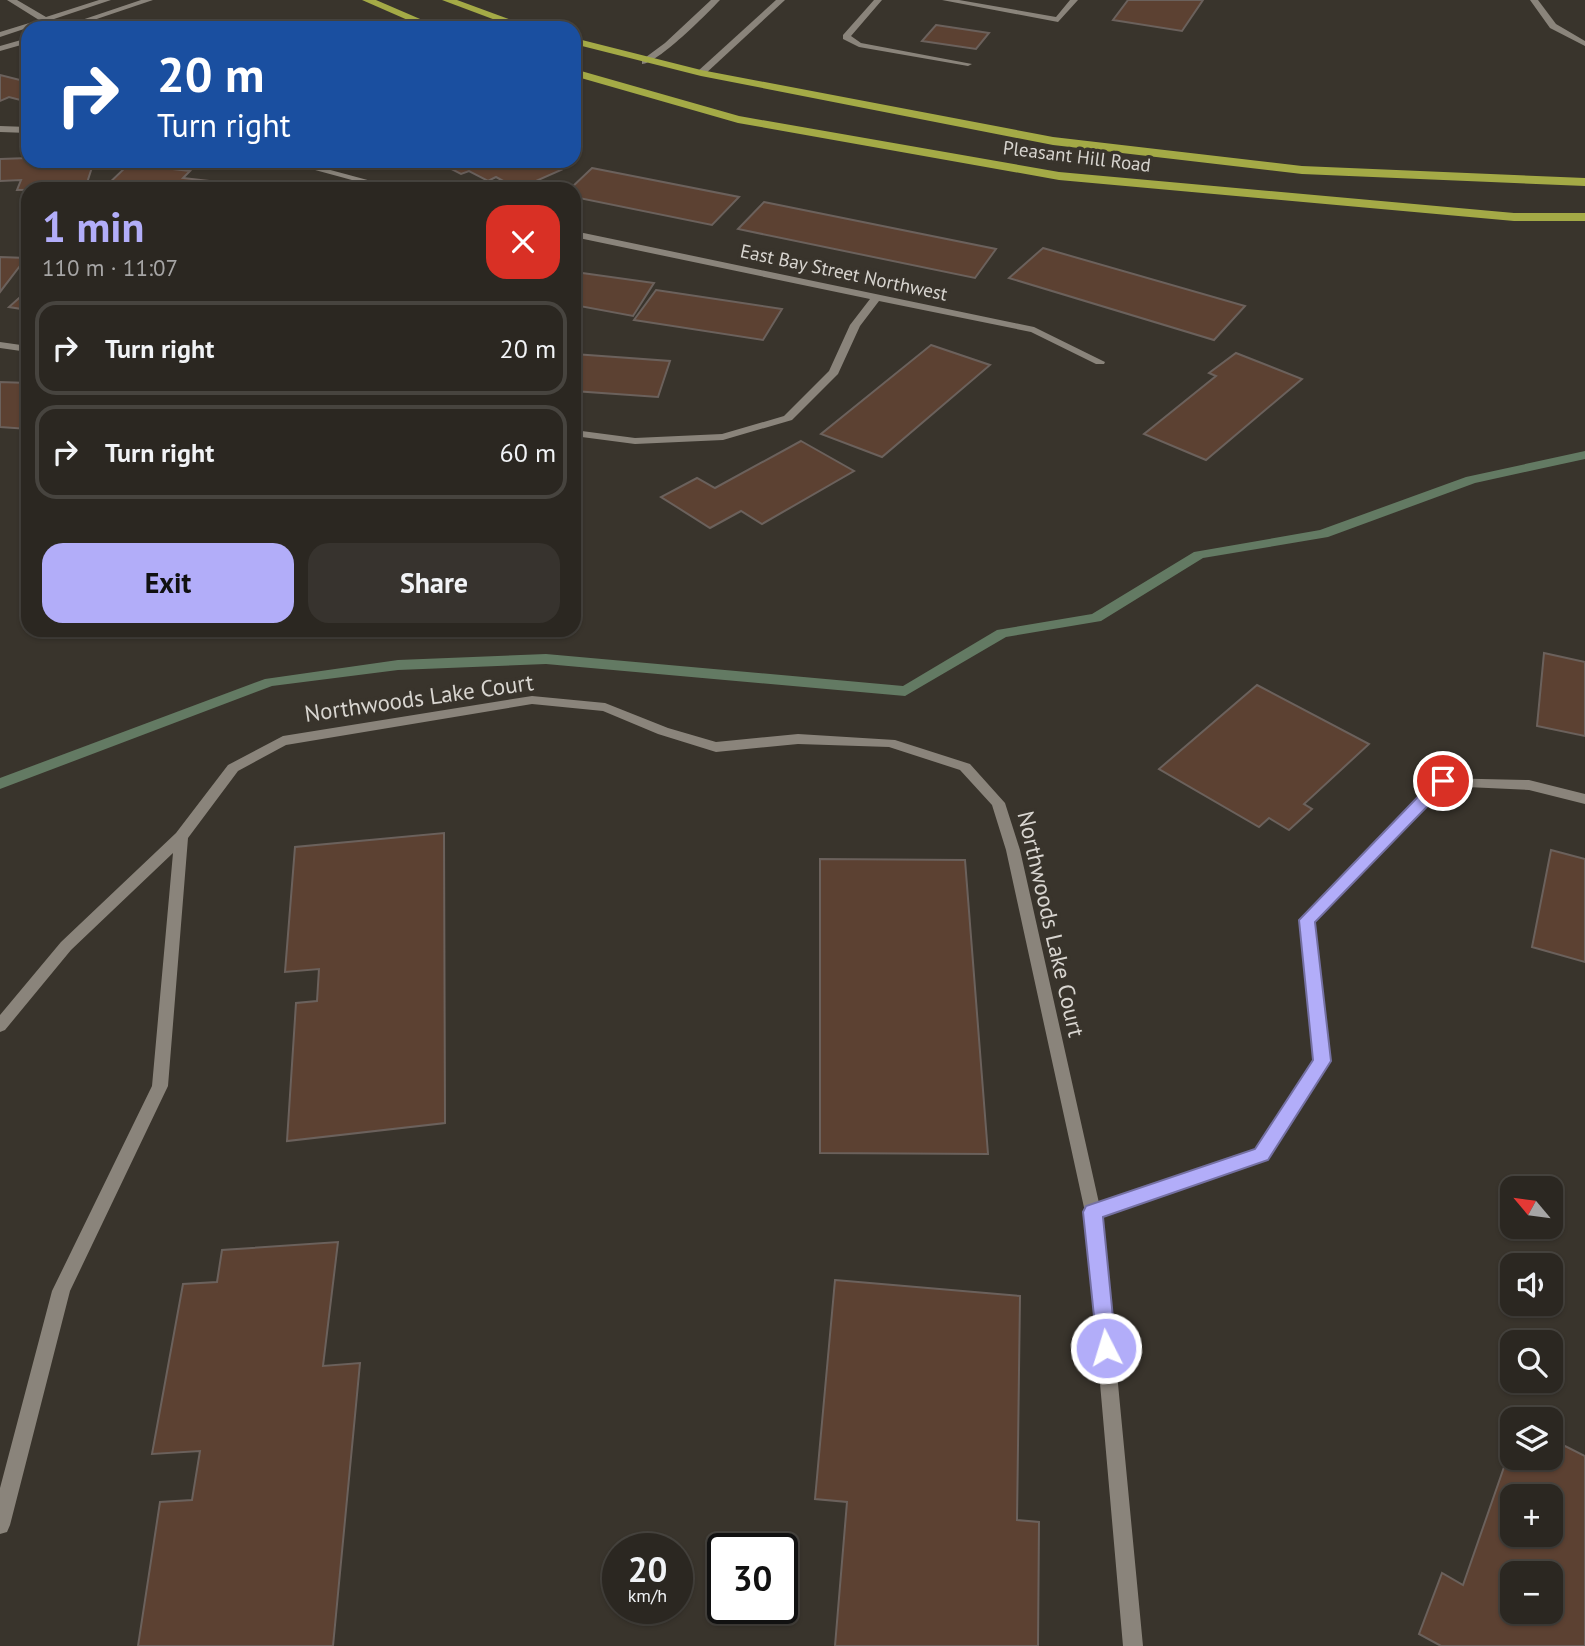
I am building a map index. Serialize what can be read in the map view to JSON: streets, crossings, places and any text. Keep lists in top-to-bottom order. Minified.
{"streets":{"highway":["Pleasant Hill Road"],"street":["East Bay Street Northwest","Northwoods Lake Court"]},"north":"top left","page":{"turn":["20 m","Turn right"],"heading":["1 min","110 m · 11:07"],"list":[{"name":"Turn right","value":"20 m"},{"name":"Turn right","value":"60 m"}],"buttons":["Exit","Share"],"map_buttons":["+","−"],"speed":"20 km/h","limit":"30"}}
